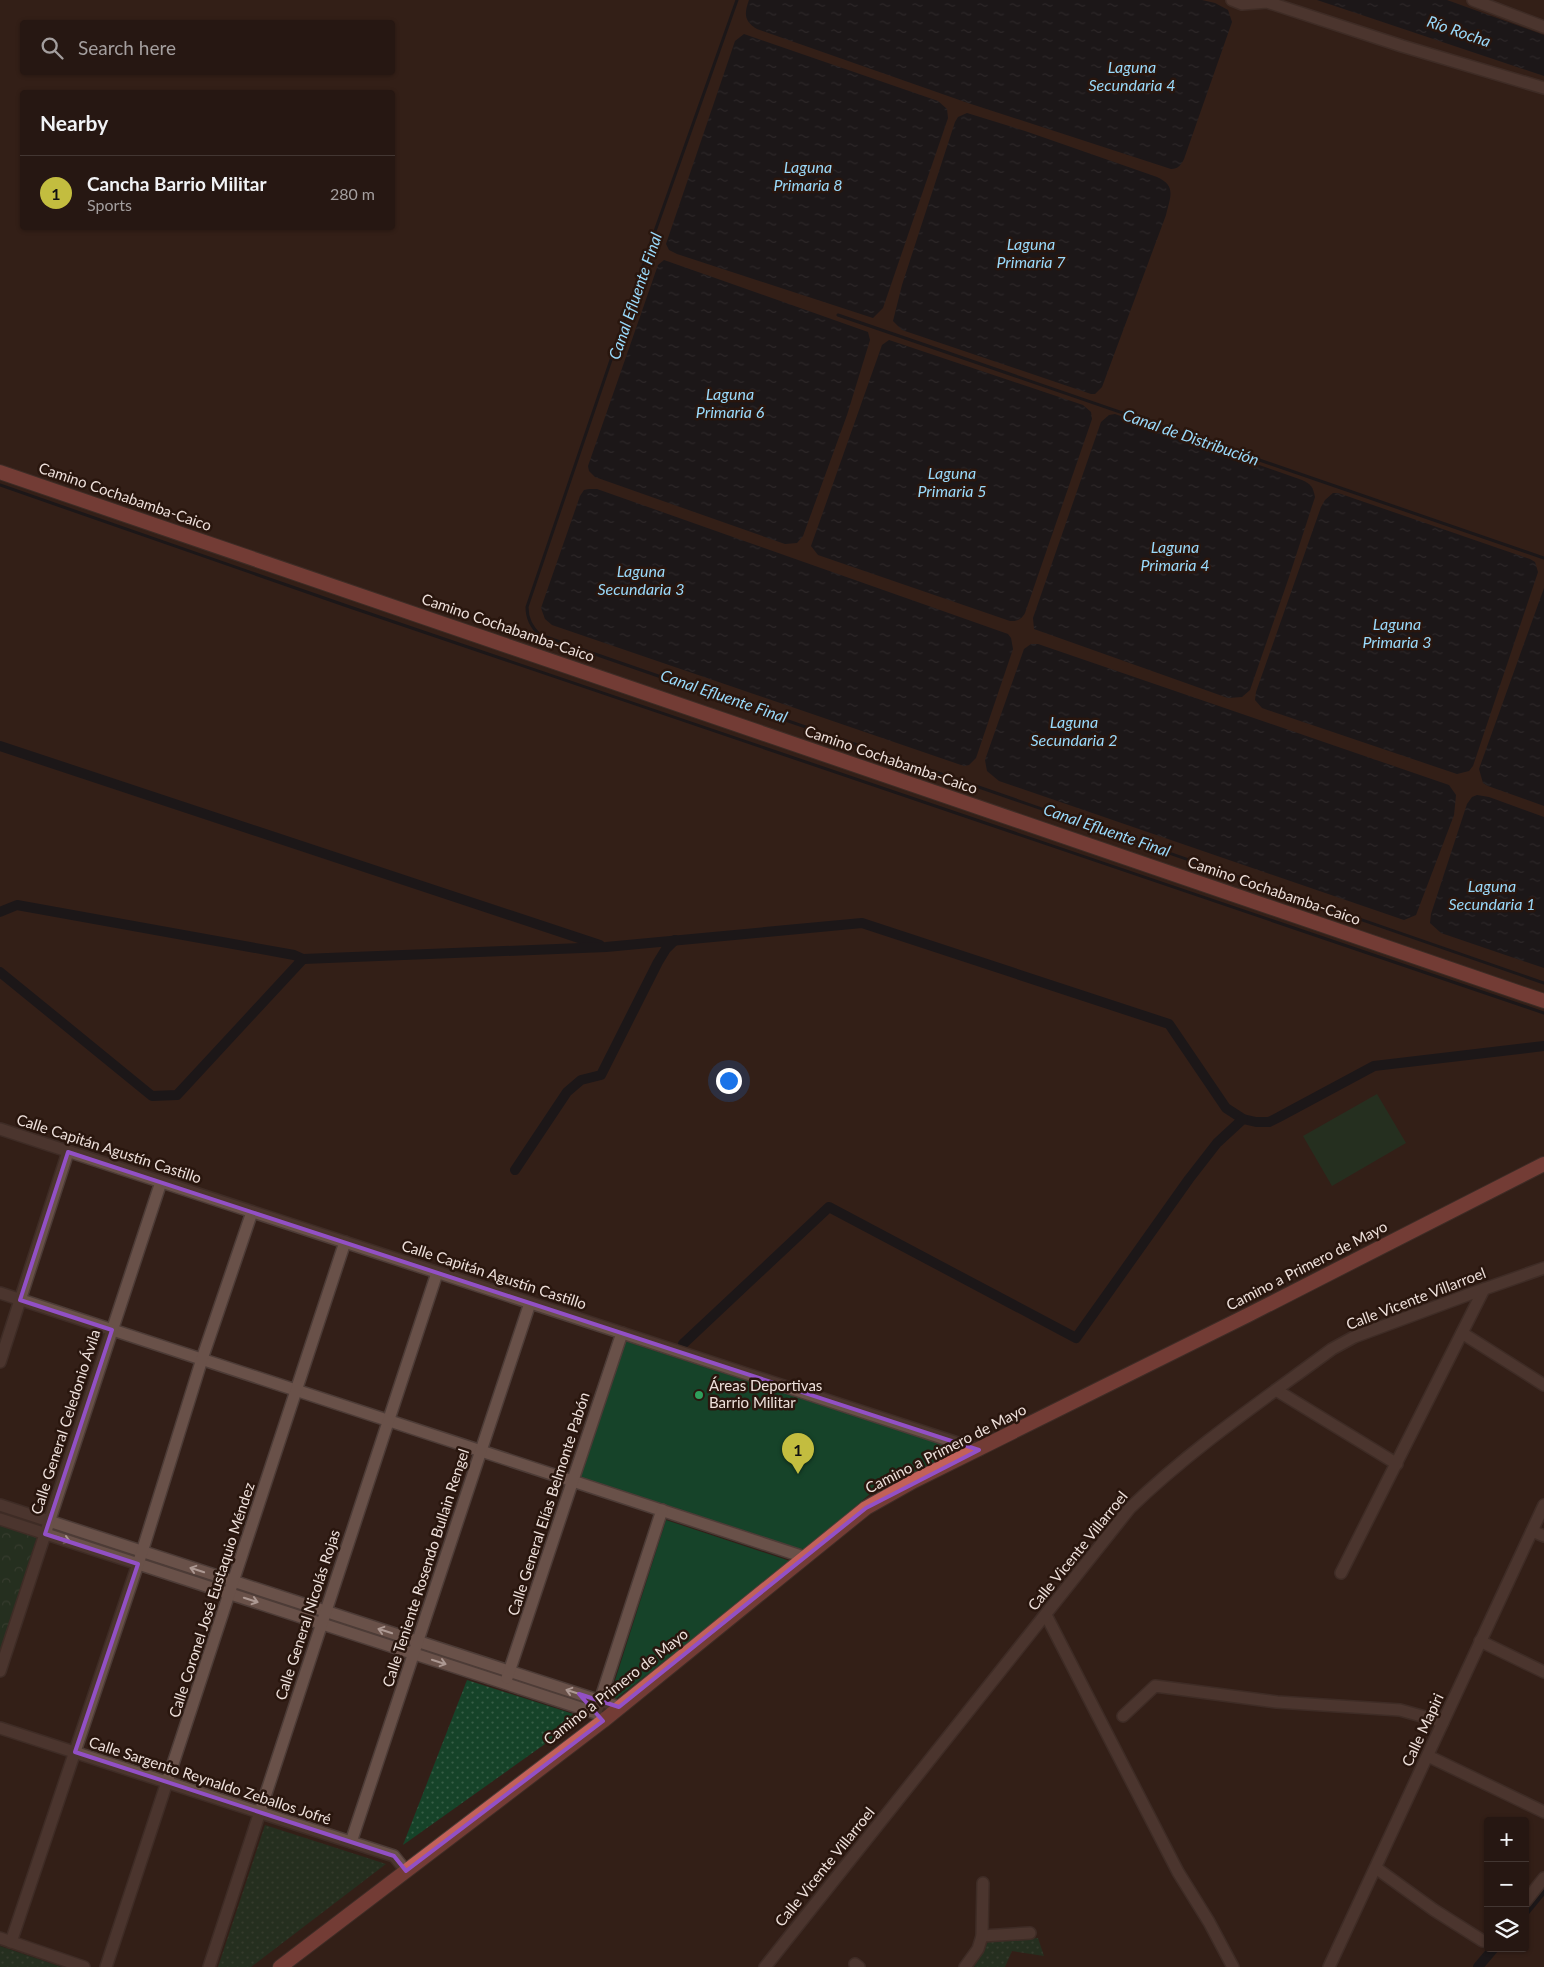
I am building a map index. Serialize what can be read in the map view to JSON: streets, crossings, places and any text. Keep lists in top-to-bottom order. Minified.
{"streets":{"main road":["Camino Cochabamba-Caico","Camino a Primero de Mayo"],"street":["Calle Capitán Agustín Castillo","Calle Vicente Villarroel","Calle General Celedonio Ávila","Calle General Elías Belmonte Pabón","Calle Teniente Rosendo Bullain Rengel","Calle Coronel José Eustaquio Méndez","Calle General Nicolás Rojas","Calle Mapiri","Calle Sargento Reynaldo Zeballos Jofré"]},"crossings":[["Calle Capitán Agustín Castillo","Camino a Primero de Mayo"],["Calle Capitán Agustín Castillo","Calle General Celedonio Ávila"],["Calle Capitán Agustín Castillo","Calle General Elías Belmonte Pabón"],["Calle Capitán Agustín Castillo","Calle Teniente Rosendo Bullain Rengel"],["Calle Capitán Agustín Castillo","Calle Coronel José Eustaquio Méndez"],["Calle Capitán Agustín Castillo","Calle General Nicolás Rojas"],["Camino a Primero de Mayo","Calle Sargento Reynaldo Zeballos Jofré"],["Calle Teniente Rosendo Bullain Rengel","Calle Sargento Reynaldo Zeballos Jofré"],["Calle Coronel José Eustaquio Méndez","Calle Sargento Reynaldo Zeballos Jofré"],["Calle General Nicolás Rojas","Calle Sargento Reynaldo Zeballos Jofré"]],"water":["Río Rocha","Laguna Secundaria 4","Laguna Primaria 8","Laguna Primaria 7","Canal Efluente Final","Laguna Primaria 6","Canal de Distribución","Laguna Primaria 5","Laguna Primaria 4","Laguna Secundaria 3","Laguna Primaria 3","Laguna Secundaria 2","Laguna Secundaria 1"],"places":["Áreas Deportivas Barrio Militar"],"page":{"search":"Search here","heading":"Nearby","list":[{"mark":"1","name":"Cancha Barrio Militar","note":"Sports","value":"280 m"}],"pins":"1","map_buttons":["+","−"]}}
